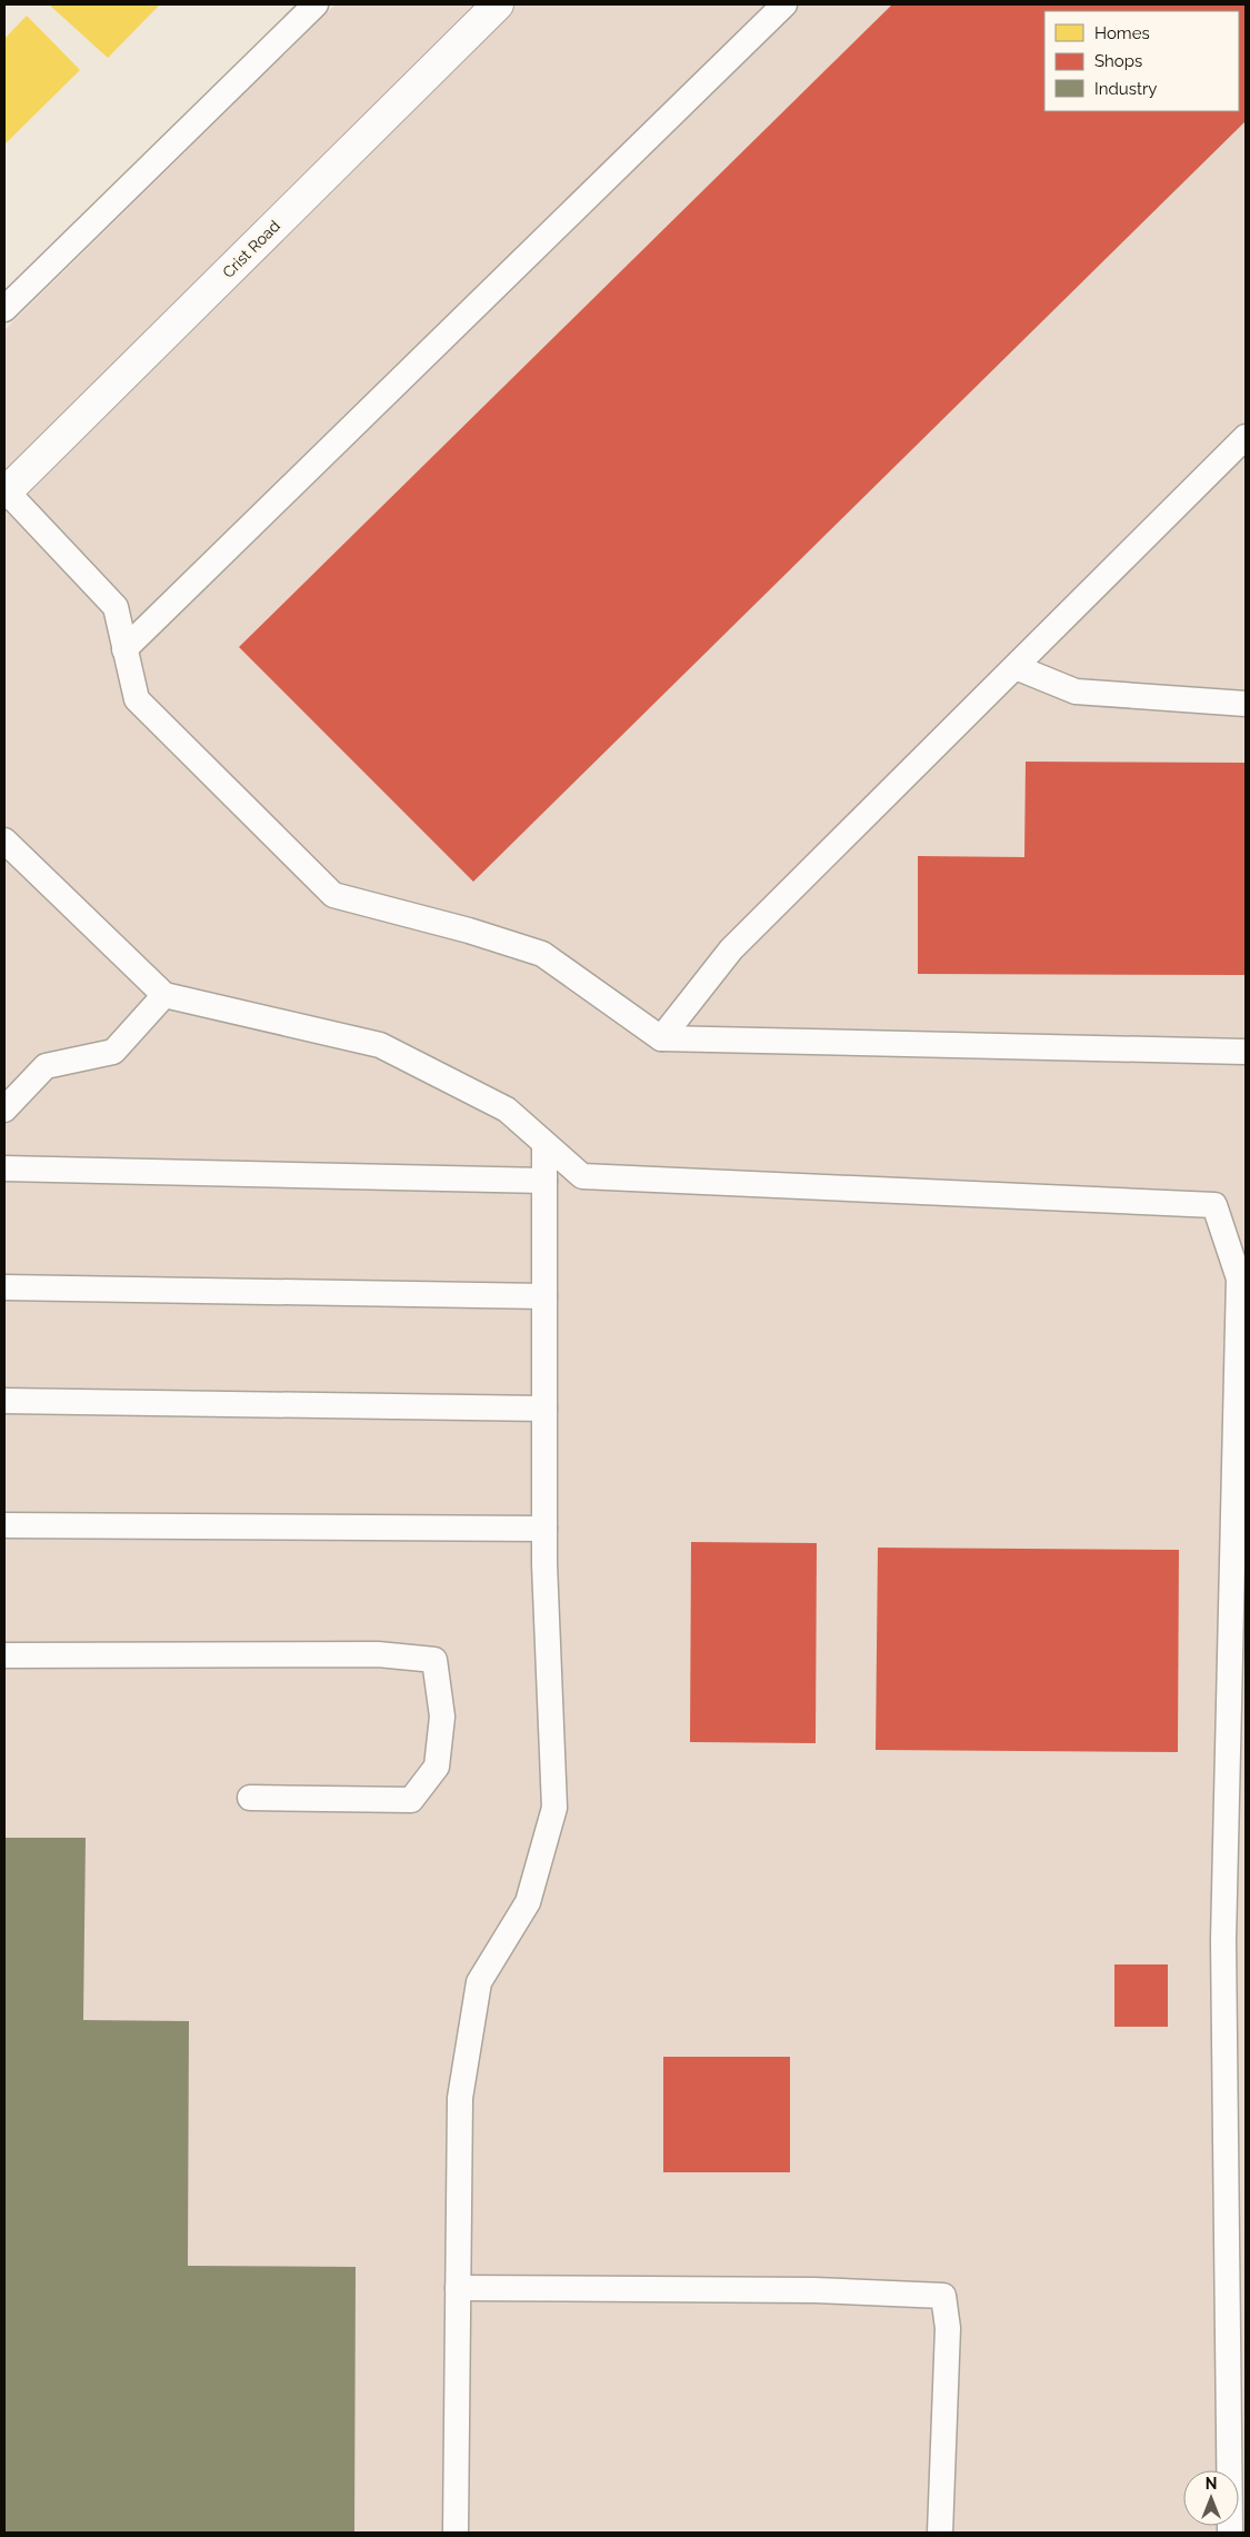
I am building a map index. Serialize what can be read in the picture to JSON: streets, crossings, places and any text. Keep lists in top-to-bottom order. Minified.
{"streets":{"street":["Crist Road"]},"legend":["Homes","Shops","Industry"],"north":"top"}
